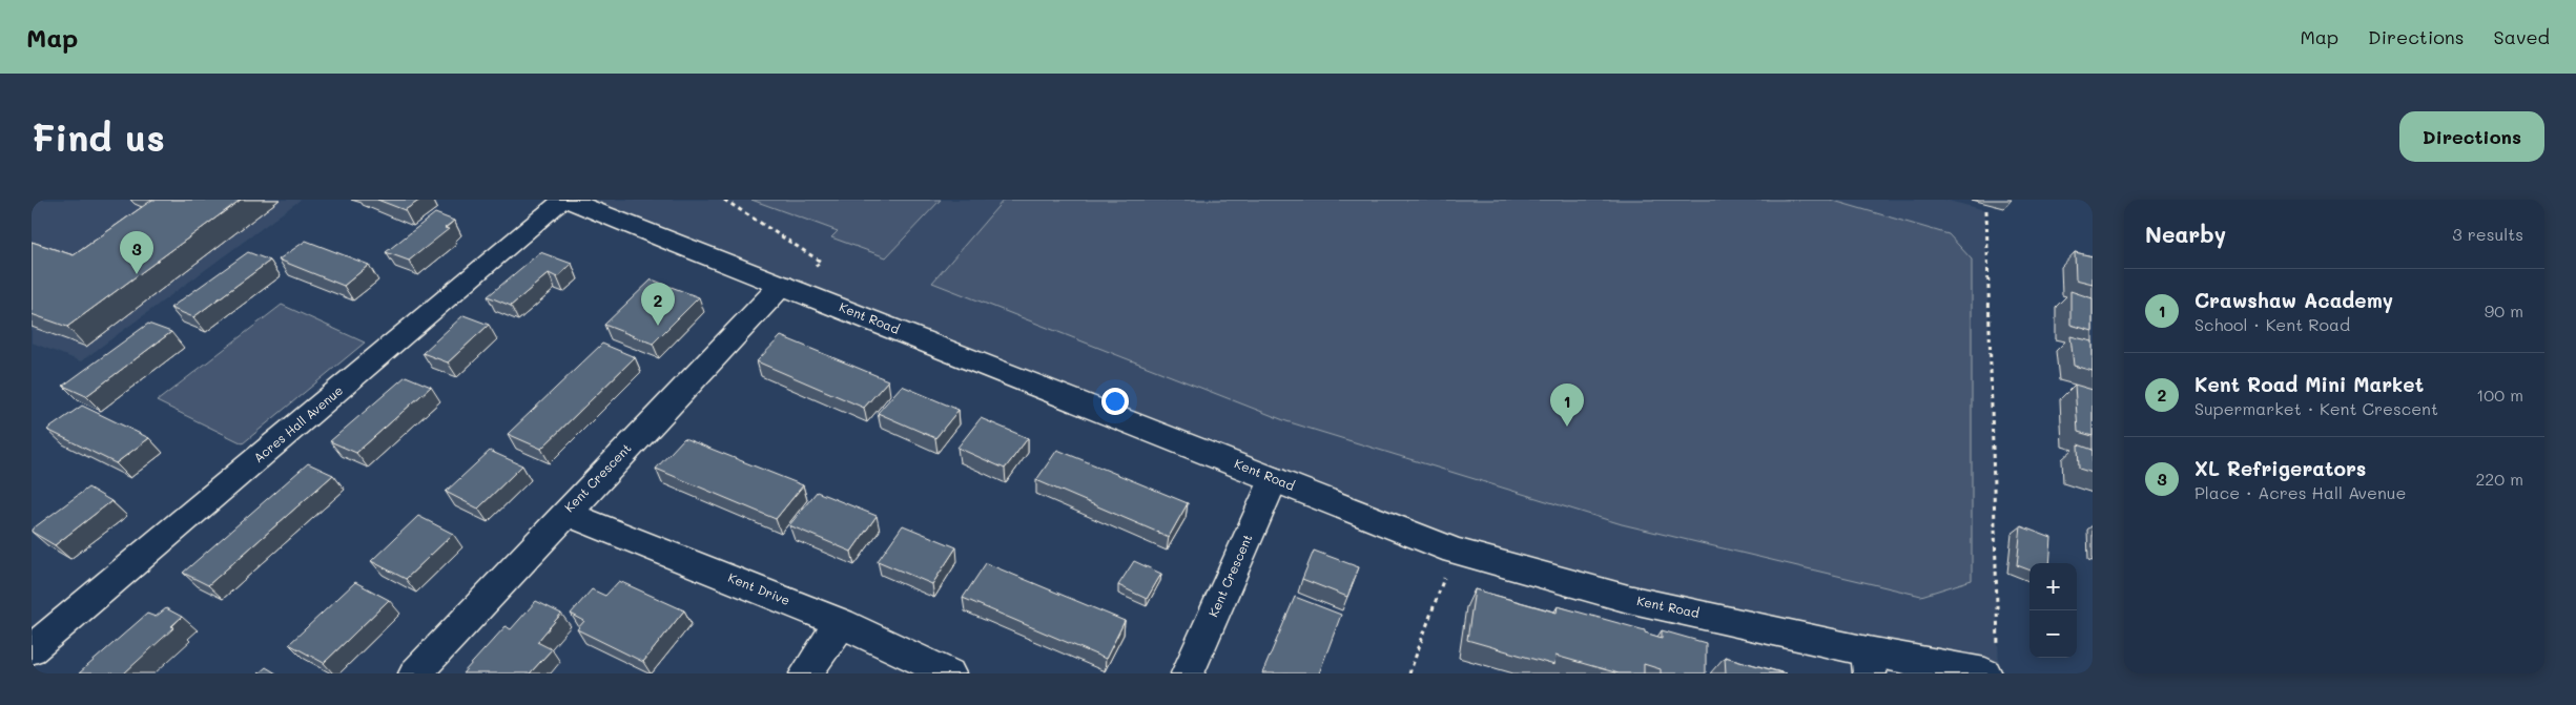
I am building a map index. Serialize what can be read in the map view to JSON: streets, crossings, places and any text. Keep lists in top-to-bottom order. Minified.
{"streets":{"street":["Kent Road","Acres Hall Avenue","Kent Crescent","Kent Drive"]},"crossings":[["Kent Road","Acres Hall Avenue"],["Kent Road","Kent Crescent"],["Kent Crescent","Kent Drive"]],"page":{"header":"Map","nav":["Map","Directions","Saved"],"buttons":"Directions","title":"Find us","heading":["Nearby","3 results"],"pins":["3","2","1"],"list":[{"mark":"1","name":"Crawshaw Academy","note":"School · Kent Road","value":"90 m"},{"mark":"2","name":"Kent Road Mini Market","note":"Supermarket · Kent Crescent","value":"100 m"},{"mark":"3","name":"XL Refrigerators","note":"Place · Acres Hall Avenue","value":"220 m"}],"map_buttons":["+","−"]}}
